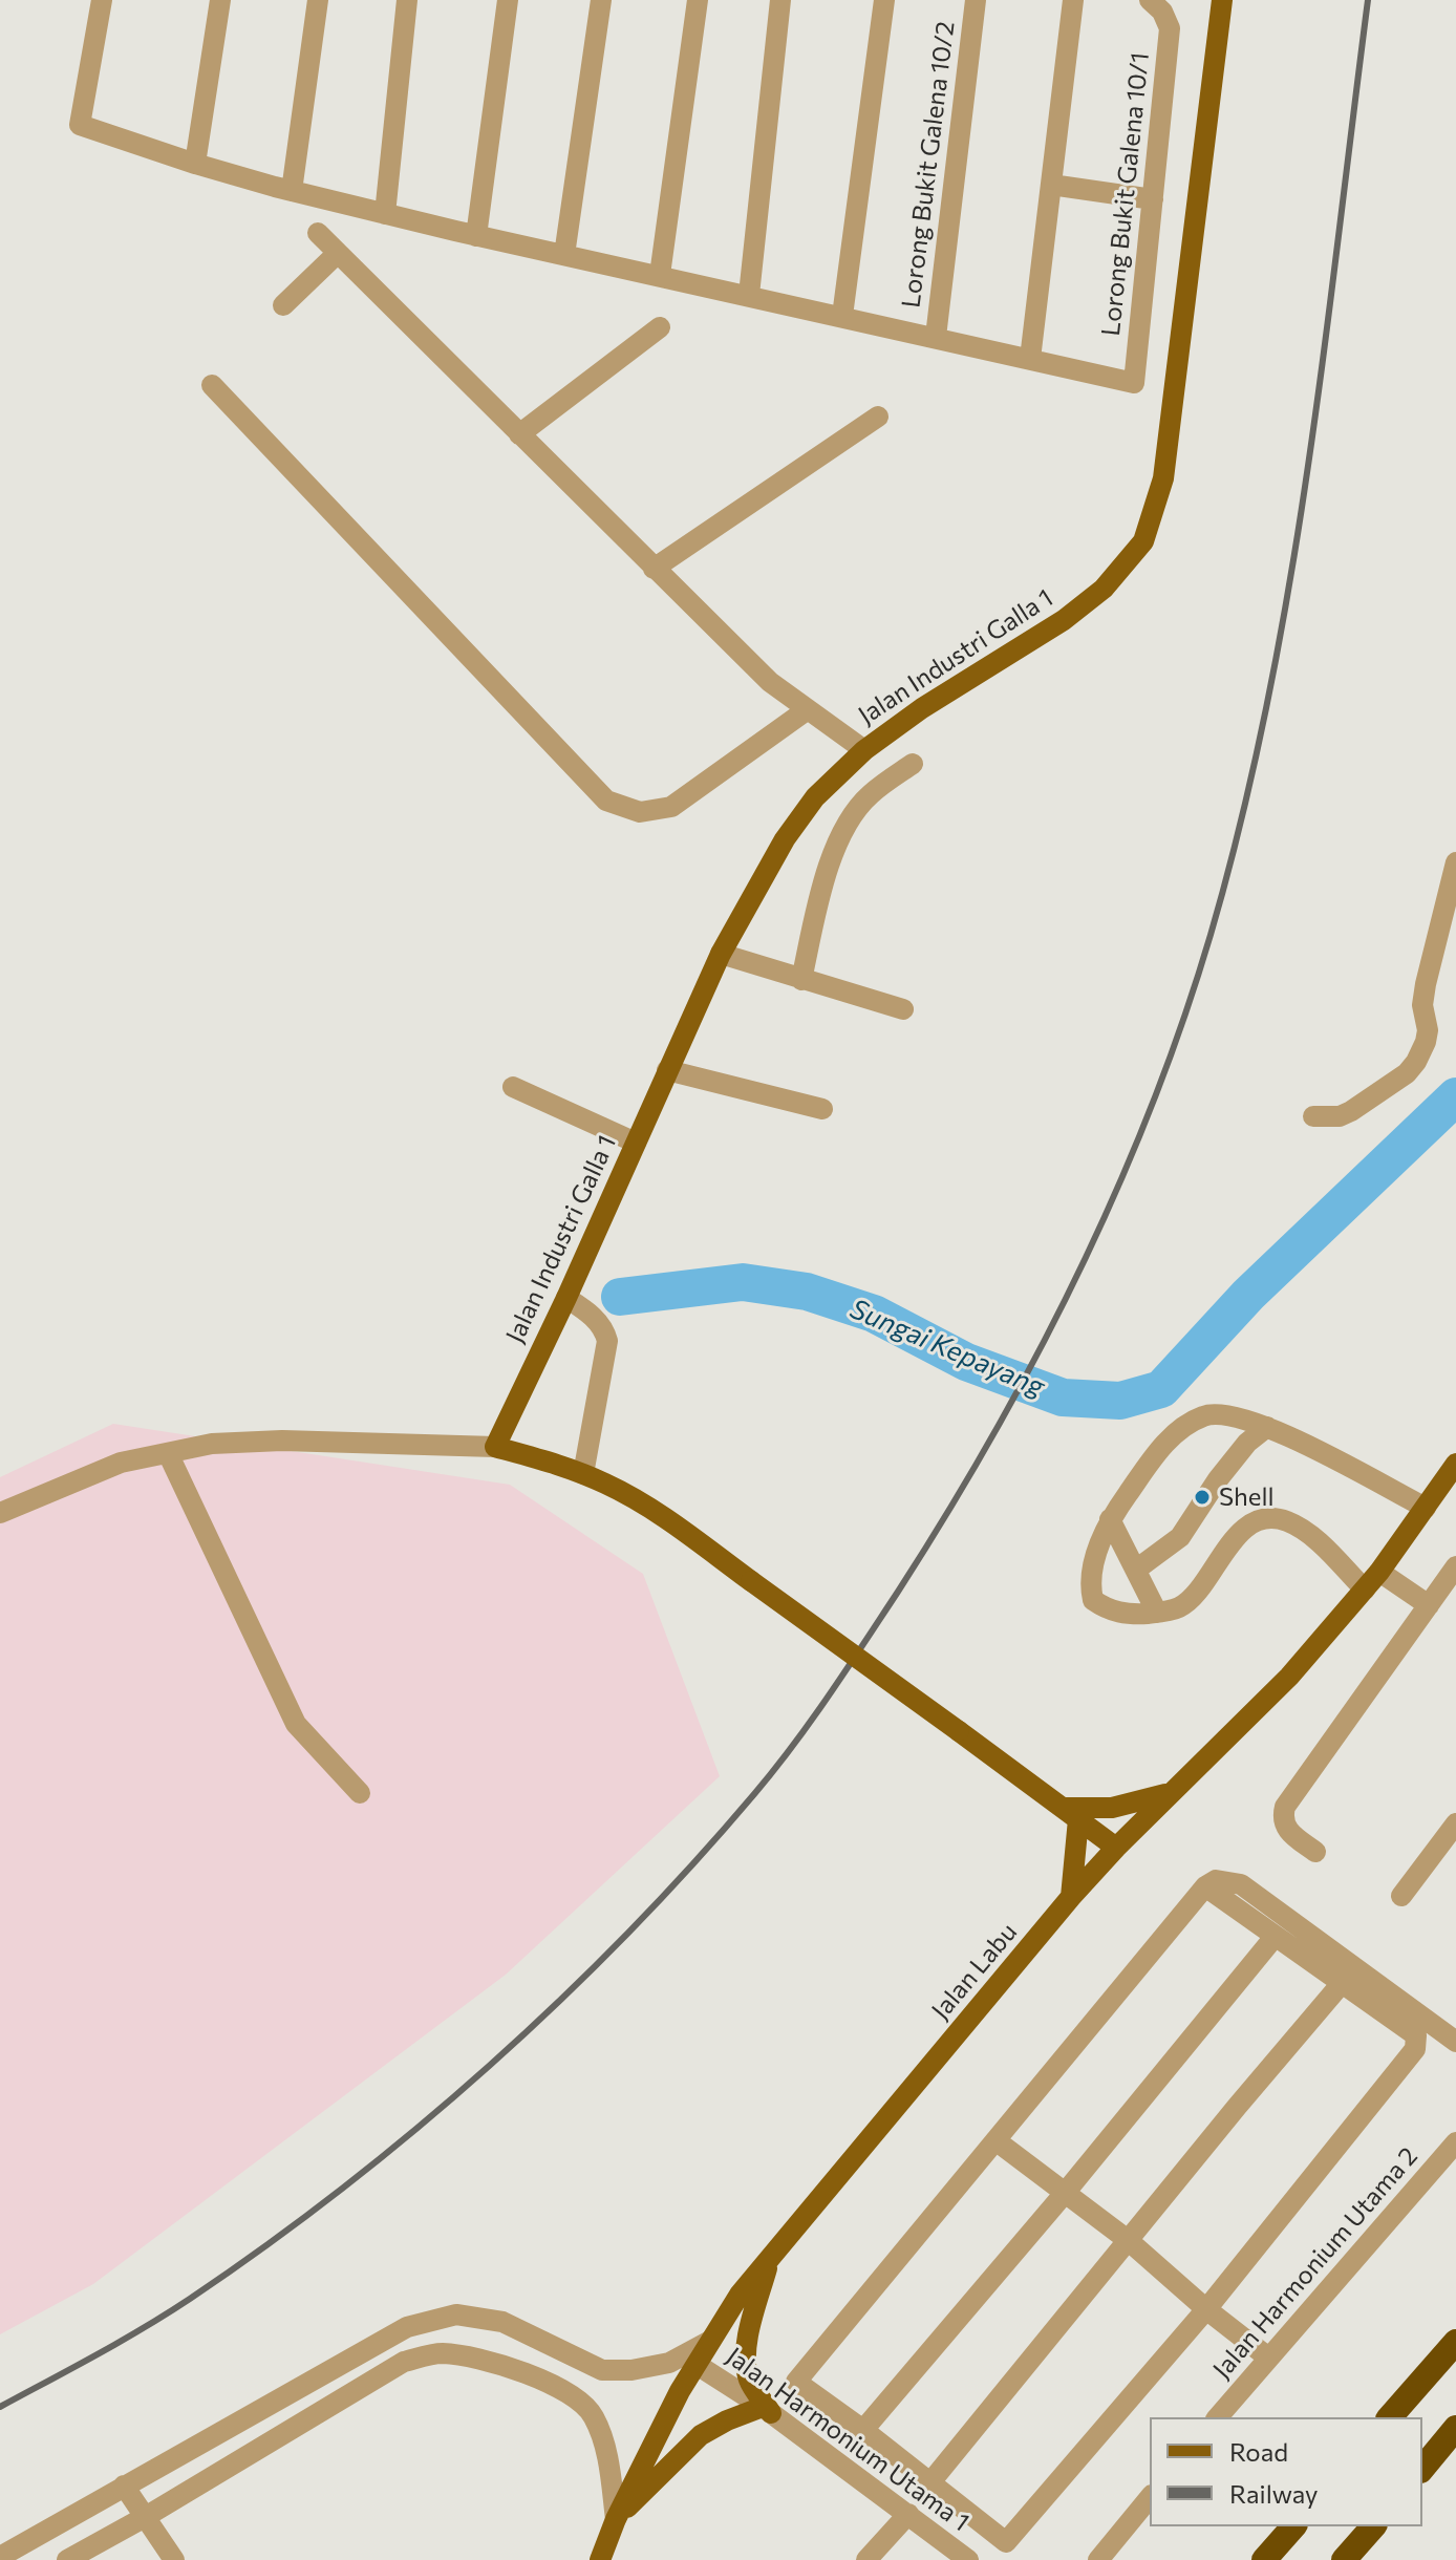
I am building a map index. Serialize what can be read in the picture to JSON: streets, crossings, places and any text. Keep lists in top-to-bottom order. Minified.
{"streets":{"main road":["Jalan Industri Galla 1","Jalan Labu"],"street":["Lorong Bukit Galena 10/2","Lorong Bukit Galena 10/1","Jalan Harmonium Utama 2","Jalan Harmonium Utama 1"]},"crossings":[["Jalan Labu","Jalan Harmonium Utama 1"]],"water":["Sungai Kepayang"],"places":["Shell"],"legend":["Road","Railway"]}
